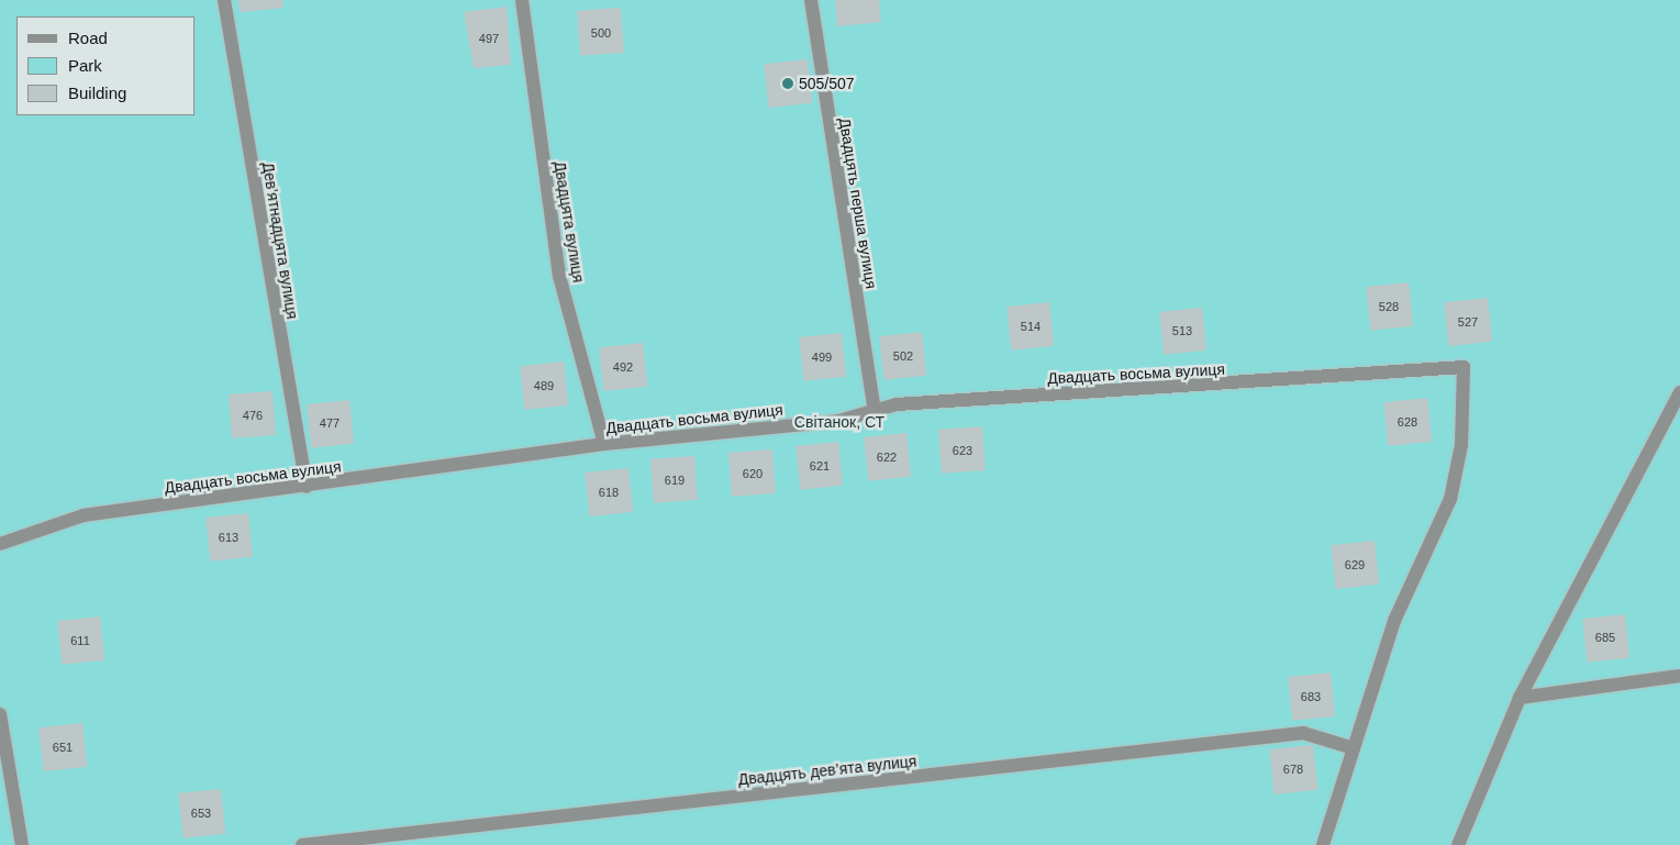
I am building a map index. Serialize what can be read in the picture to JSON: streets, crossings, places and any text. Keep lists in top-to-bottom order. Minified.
{"streets":{"street":["Двадцять перша вулиця","Двадцята вулиця","Дев’ятнадцята вулиця","Двадцать восьма вулиця","Двадцять дев’ята вулиця"]},"crossings":[["Двадцять перша вулиця","Двадцать восьма вулиця"],["Двадцята вулиця","Двадцать восьма вулиця"],["Дев’ятнадцята вулиця","Двадцать восьма вулиця"],["Двадцать восьма вулиця","Двадцять дев’ята вулиця"]],"parks":["Світанок, СТ"],"places":["505/507"],"house_numbers":["500","497","528","527","514","513","502","499","492","489","476","628","477","623","622","621","620","619","618","613","629","685","611","683","651","678","653"],"legend":["Road","Park","Building"]}
